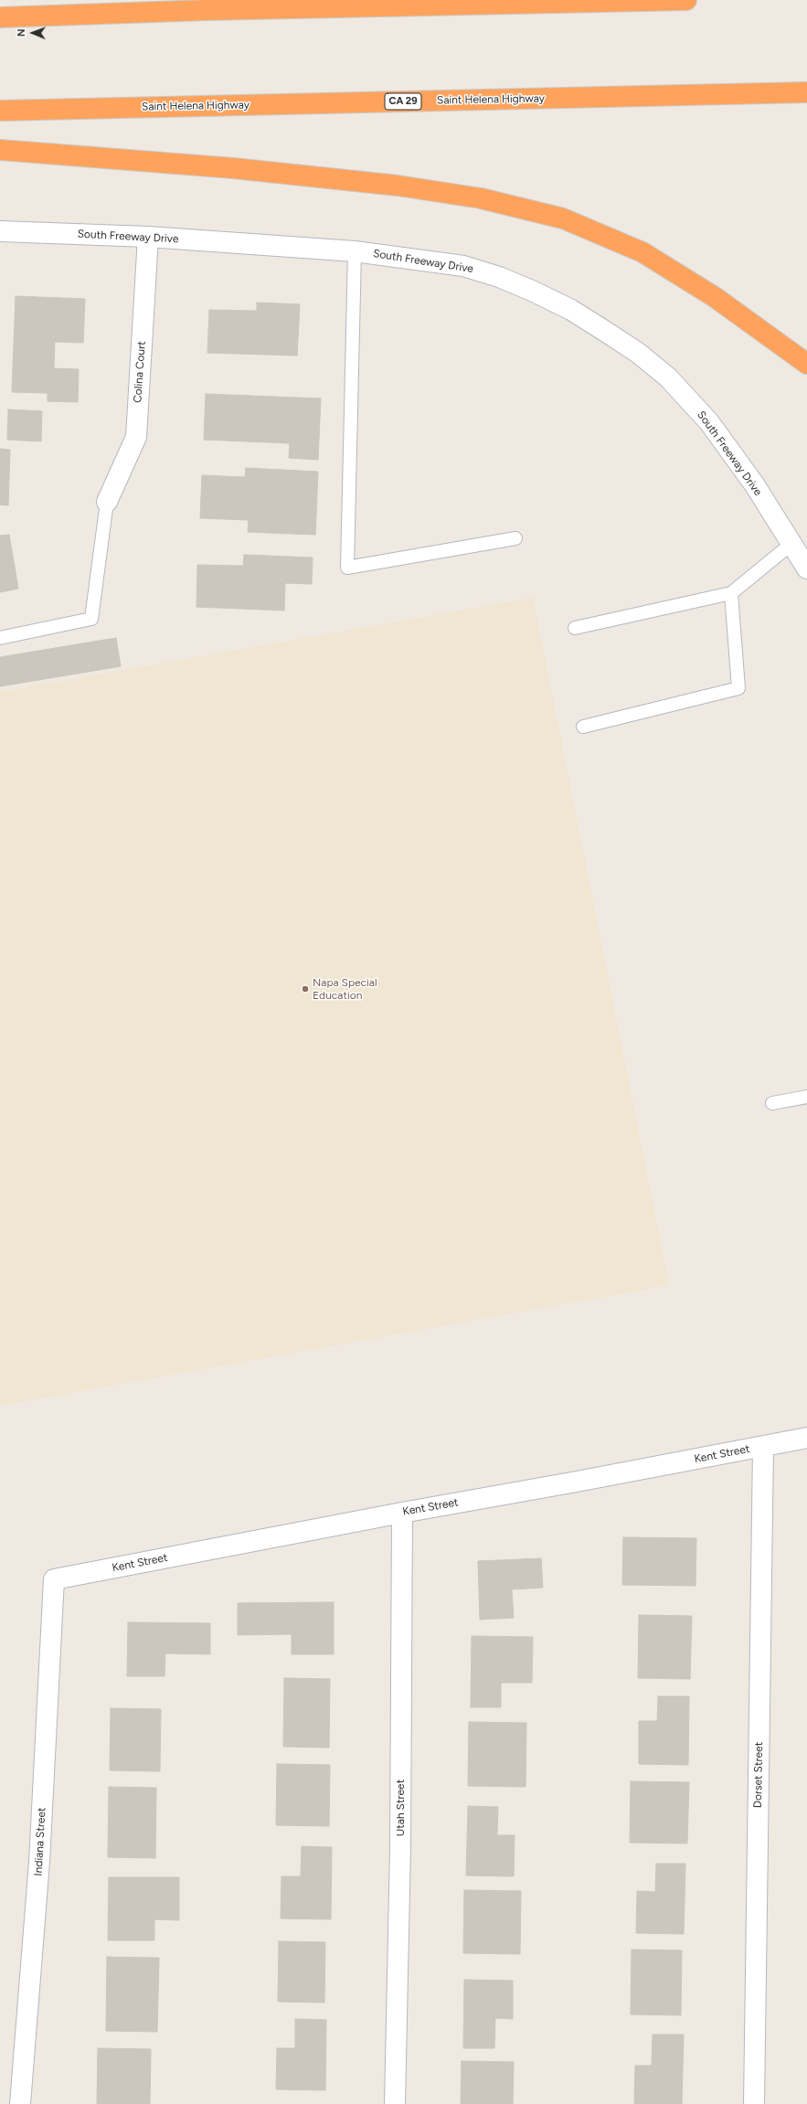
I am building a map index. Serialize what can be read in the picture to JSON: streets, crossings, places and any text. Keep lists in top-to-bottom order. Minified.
{"streets":{"highway":["Saint Helena Highway","CA 29"],"street":["South Freeway Drive","Colina Court","Kent Street","Dorset Street","Utah Street","Indiana Street"]},"crossings":[["South Freeway Drive","Colina Court"],["Kent Street","Dorset Street"],["Kent Street","Utah Street"],["Kent Street","Indiana Street"]],"places":["Napa Special Education"],"north":"left"}
